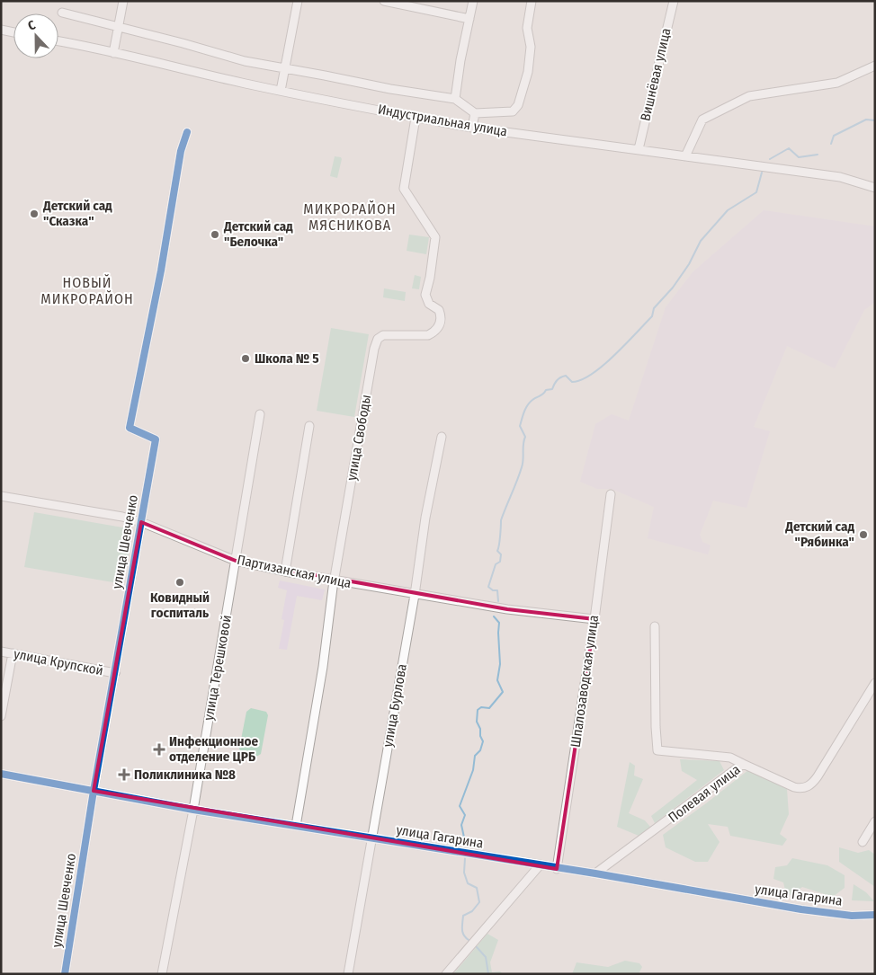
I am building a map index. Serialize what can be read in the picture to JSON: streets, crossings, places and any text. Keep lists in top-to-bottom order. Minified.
{"streets":{"street":["Вишнёвая улица","Индустриальная улица","улица Свободы","улица Шевченко","Партизанская улица","улица Крупской","улица Терешковой","Шпалозаводская улица","улица Бурлова","Полевая улица","улица Гагарина"]},"crossings":[["Вишнёвая улица","Индустриальная улица"],["Индустриальная улица","улица Свободы"],["улица Свободы","Партизанская улица"],["улица Свободы","улица Гагарина"],["улица Шевченко","Партизанская улица"],["улица Шевченко","улица Крупской"],["улица Шевченко","улица Гагарина"],["Партизанская улица","улица Терешковой"],["Партизанская улица","Шпалозаводская улица"],["Партизанская улица","улица Бурлова"],["улица Терешковой","улица Гагарина"],["Шпалозаводская улица","улица Гагарина"],["улица Бурлова","улица Гагарина"],["Полевая улица","улица Гагарина"]],"districts":["МИКРОРАЙОН МЯСНИКОВА","НОВЫЙ МИКРОРАЙОН"],"places":{"other":["Детский сад \"Сказка\"","Детский сад \"Белочка\"","Школа № 5","Детский сад \"Рябинка\"","Ковидный госпиталь"],"health":["Инфекционное отделение ЦРБ","Поликлиника №8"]},"north":"top"}
